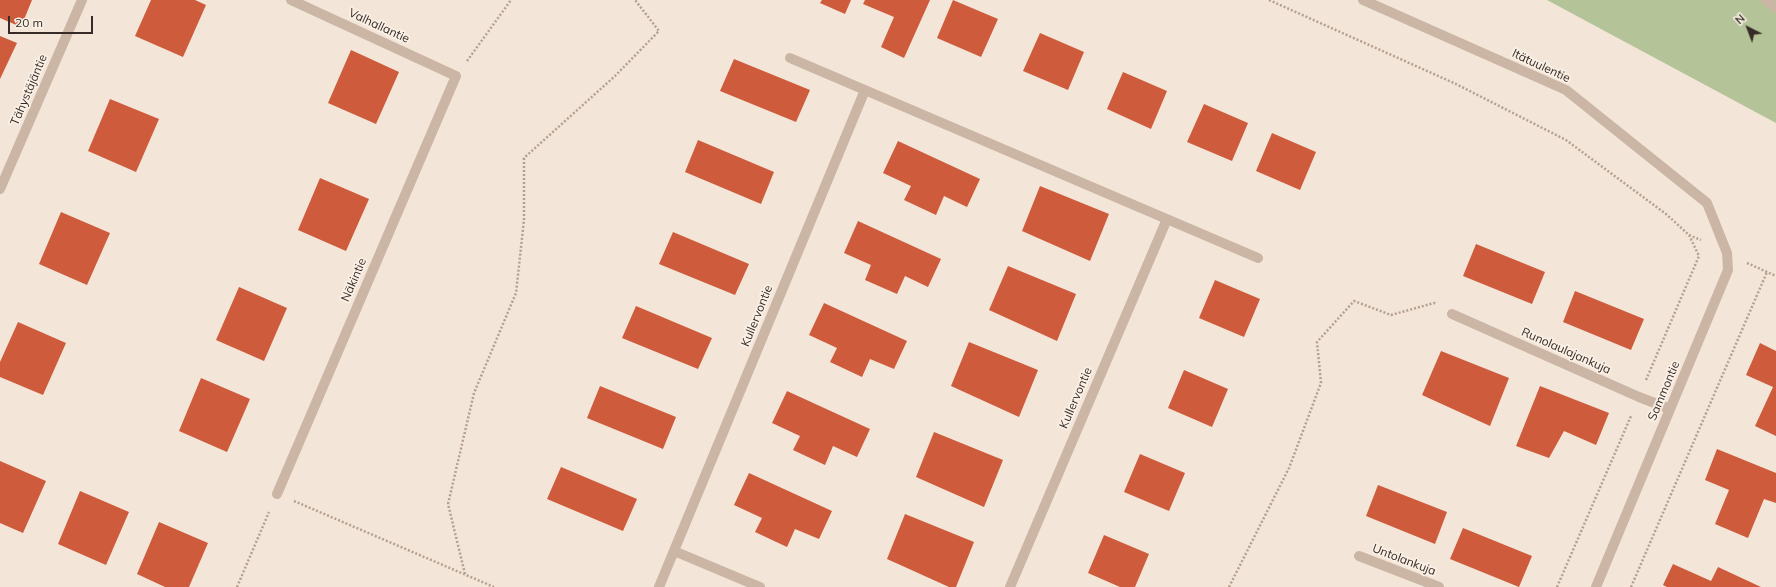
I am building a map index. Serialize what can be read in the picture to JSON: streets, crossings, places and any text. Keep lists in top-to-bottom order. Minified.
{"streets":{"street":["Valhallantie","Itätuulentie","Tähystäjäntie","Näkintie","Kullervontie","Runolaulajankuja","Sammontie","Untolankuja"]},"crossings":[["Valhallantie","Näkintie"],["Itätuulentie","Sammontie"],["Runolaulajankuja","Sammontie"]],"scale_bar":"20 m","north":"top left"}
